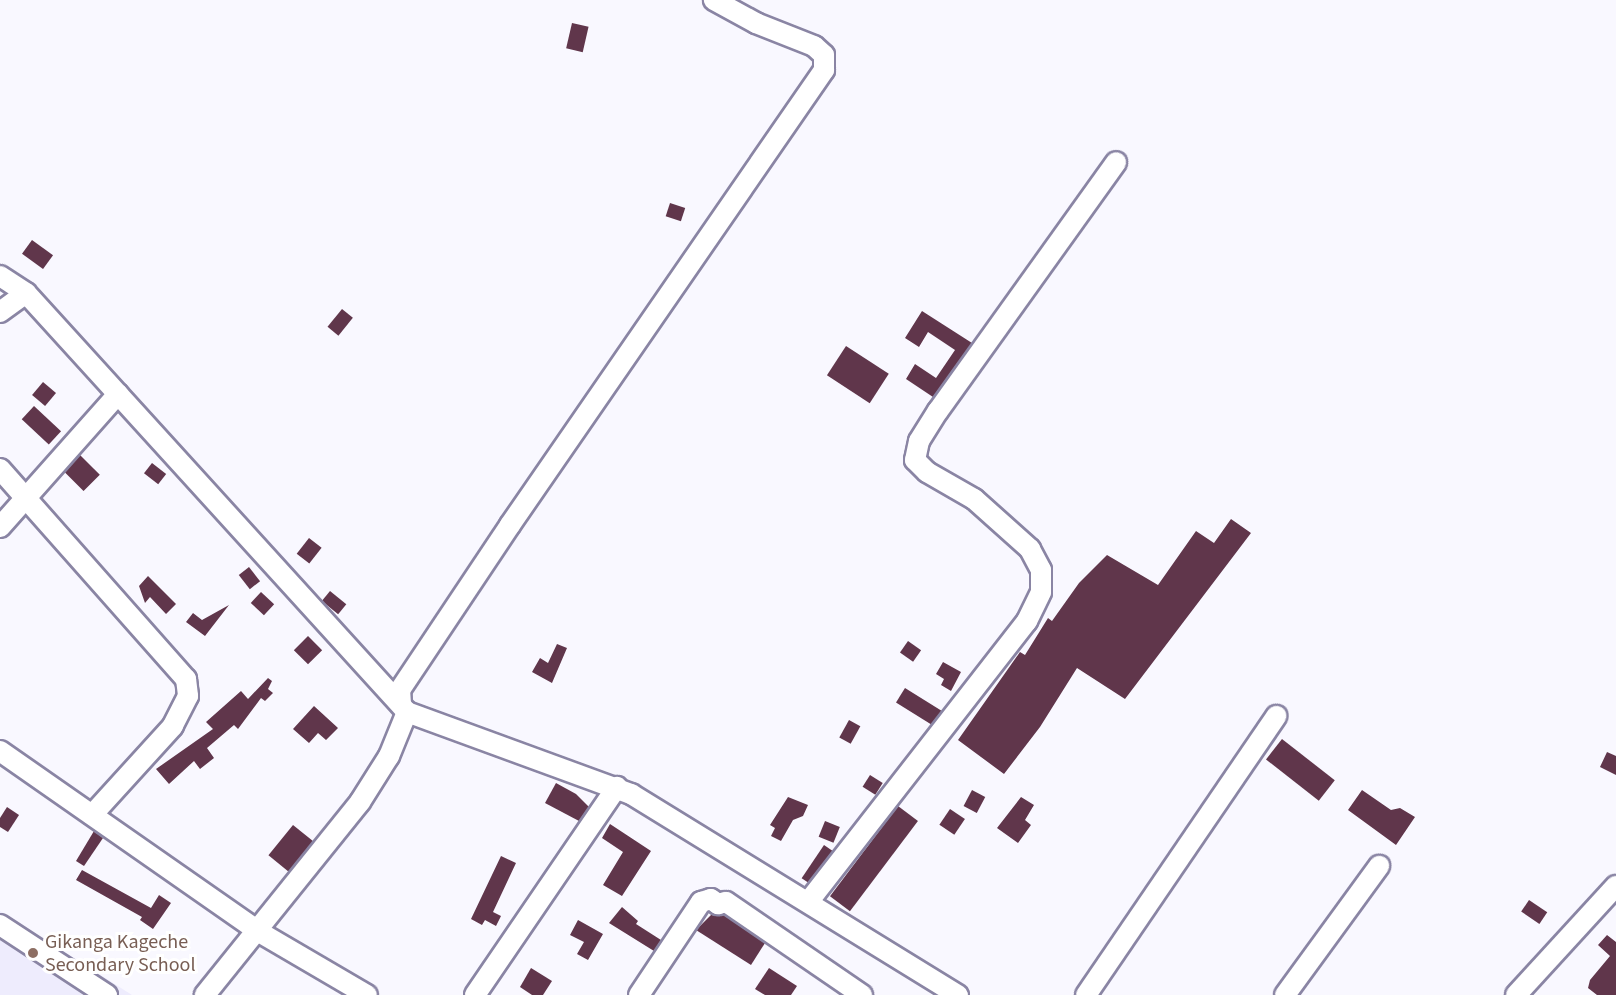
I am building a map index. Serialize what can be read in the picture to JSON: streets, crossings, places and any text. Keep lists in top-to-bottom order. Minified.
{"places":["Gikanga Kageche Secondary School"]}
